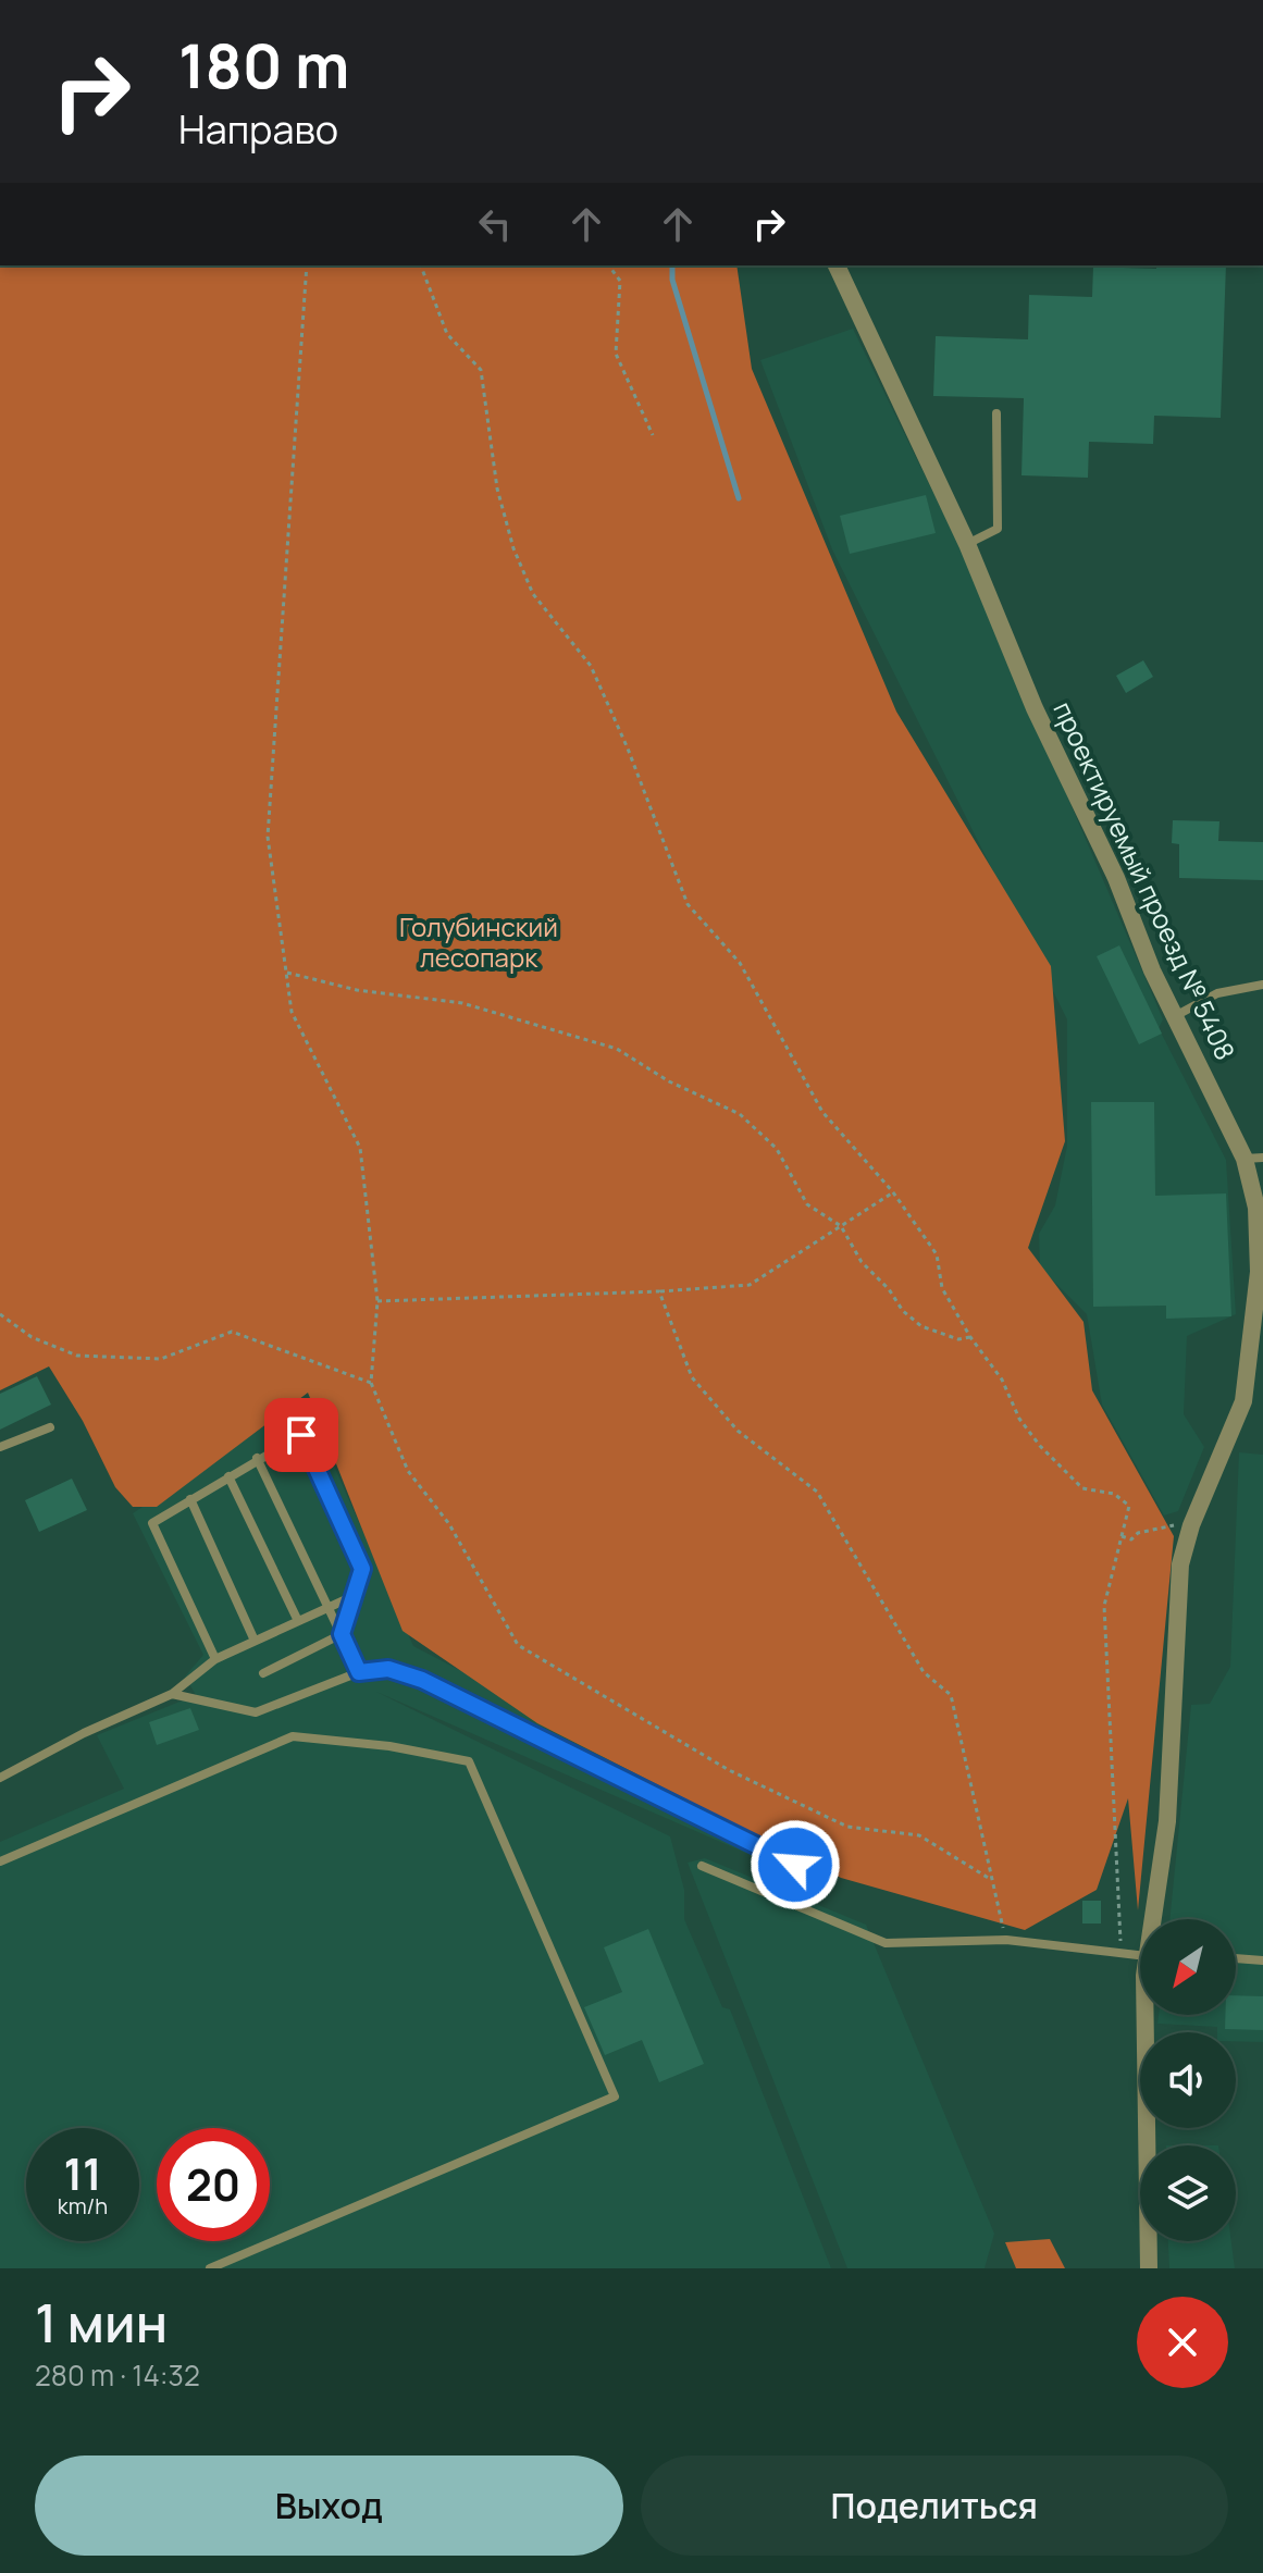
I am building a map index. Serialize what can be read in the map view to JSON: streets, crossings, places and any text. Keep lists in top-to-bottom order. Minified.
{"streets":{"street":["проектируемый проезд № 5408"]},"parks":["Голубинский лесопарк"],"north":"bottom left","page":{"turn":["180 m","Направо"],"speed":"11 km/h","limit":"20","heading":["1 мин","280 m · 14:32"],"buttons":["Выход","Поделиться"]}}
